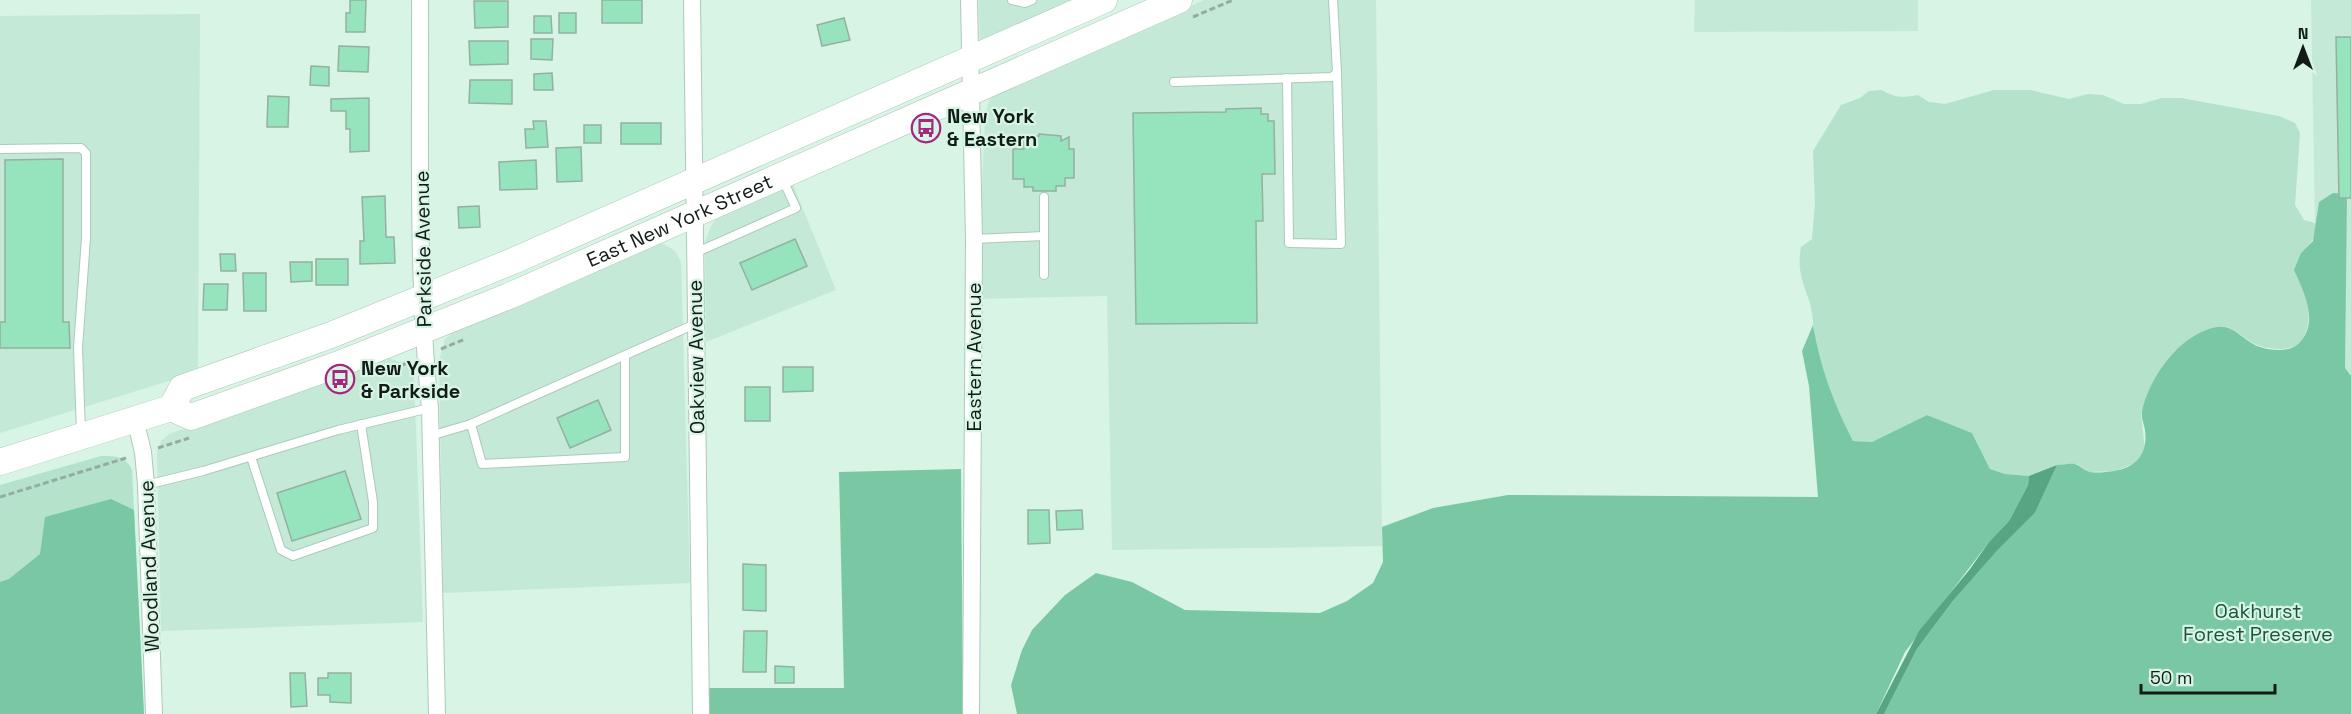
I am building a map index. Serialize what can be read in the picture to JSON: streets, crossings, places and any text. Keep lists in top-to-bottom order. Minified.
{"streets":{"main road":["East New York Street"],"street":["Parkside Avenue","Oakview Avenue","Eastern Avenue","Woodland Avenue"]},"crossings":[["East New York Street","Parkside Avenue"],["East New York Street","Oakview Avenue"],["East New York Street","Eastern Avenue"],["East New York Street","Woodland Avenue"]],"parks":["Oakhurst Forest Preserve"],"places":{"bus stop":["New York & Eastern","New York & Parkside"]},"scale_bar":"50 m","north":"top"}
